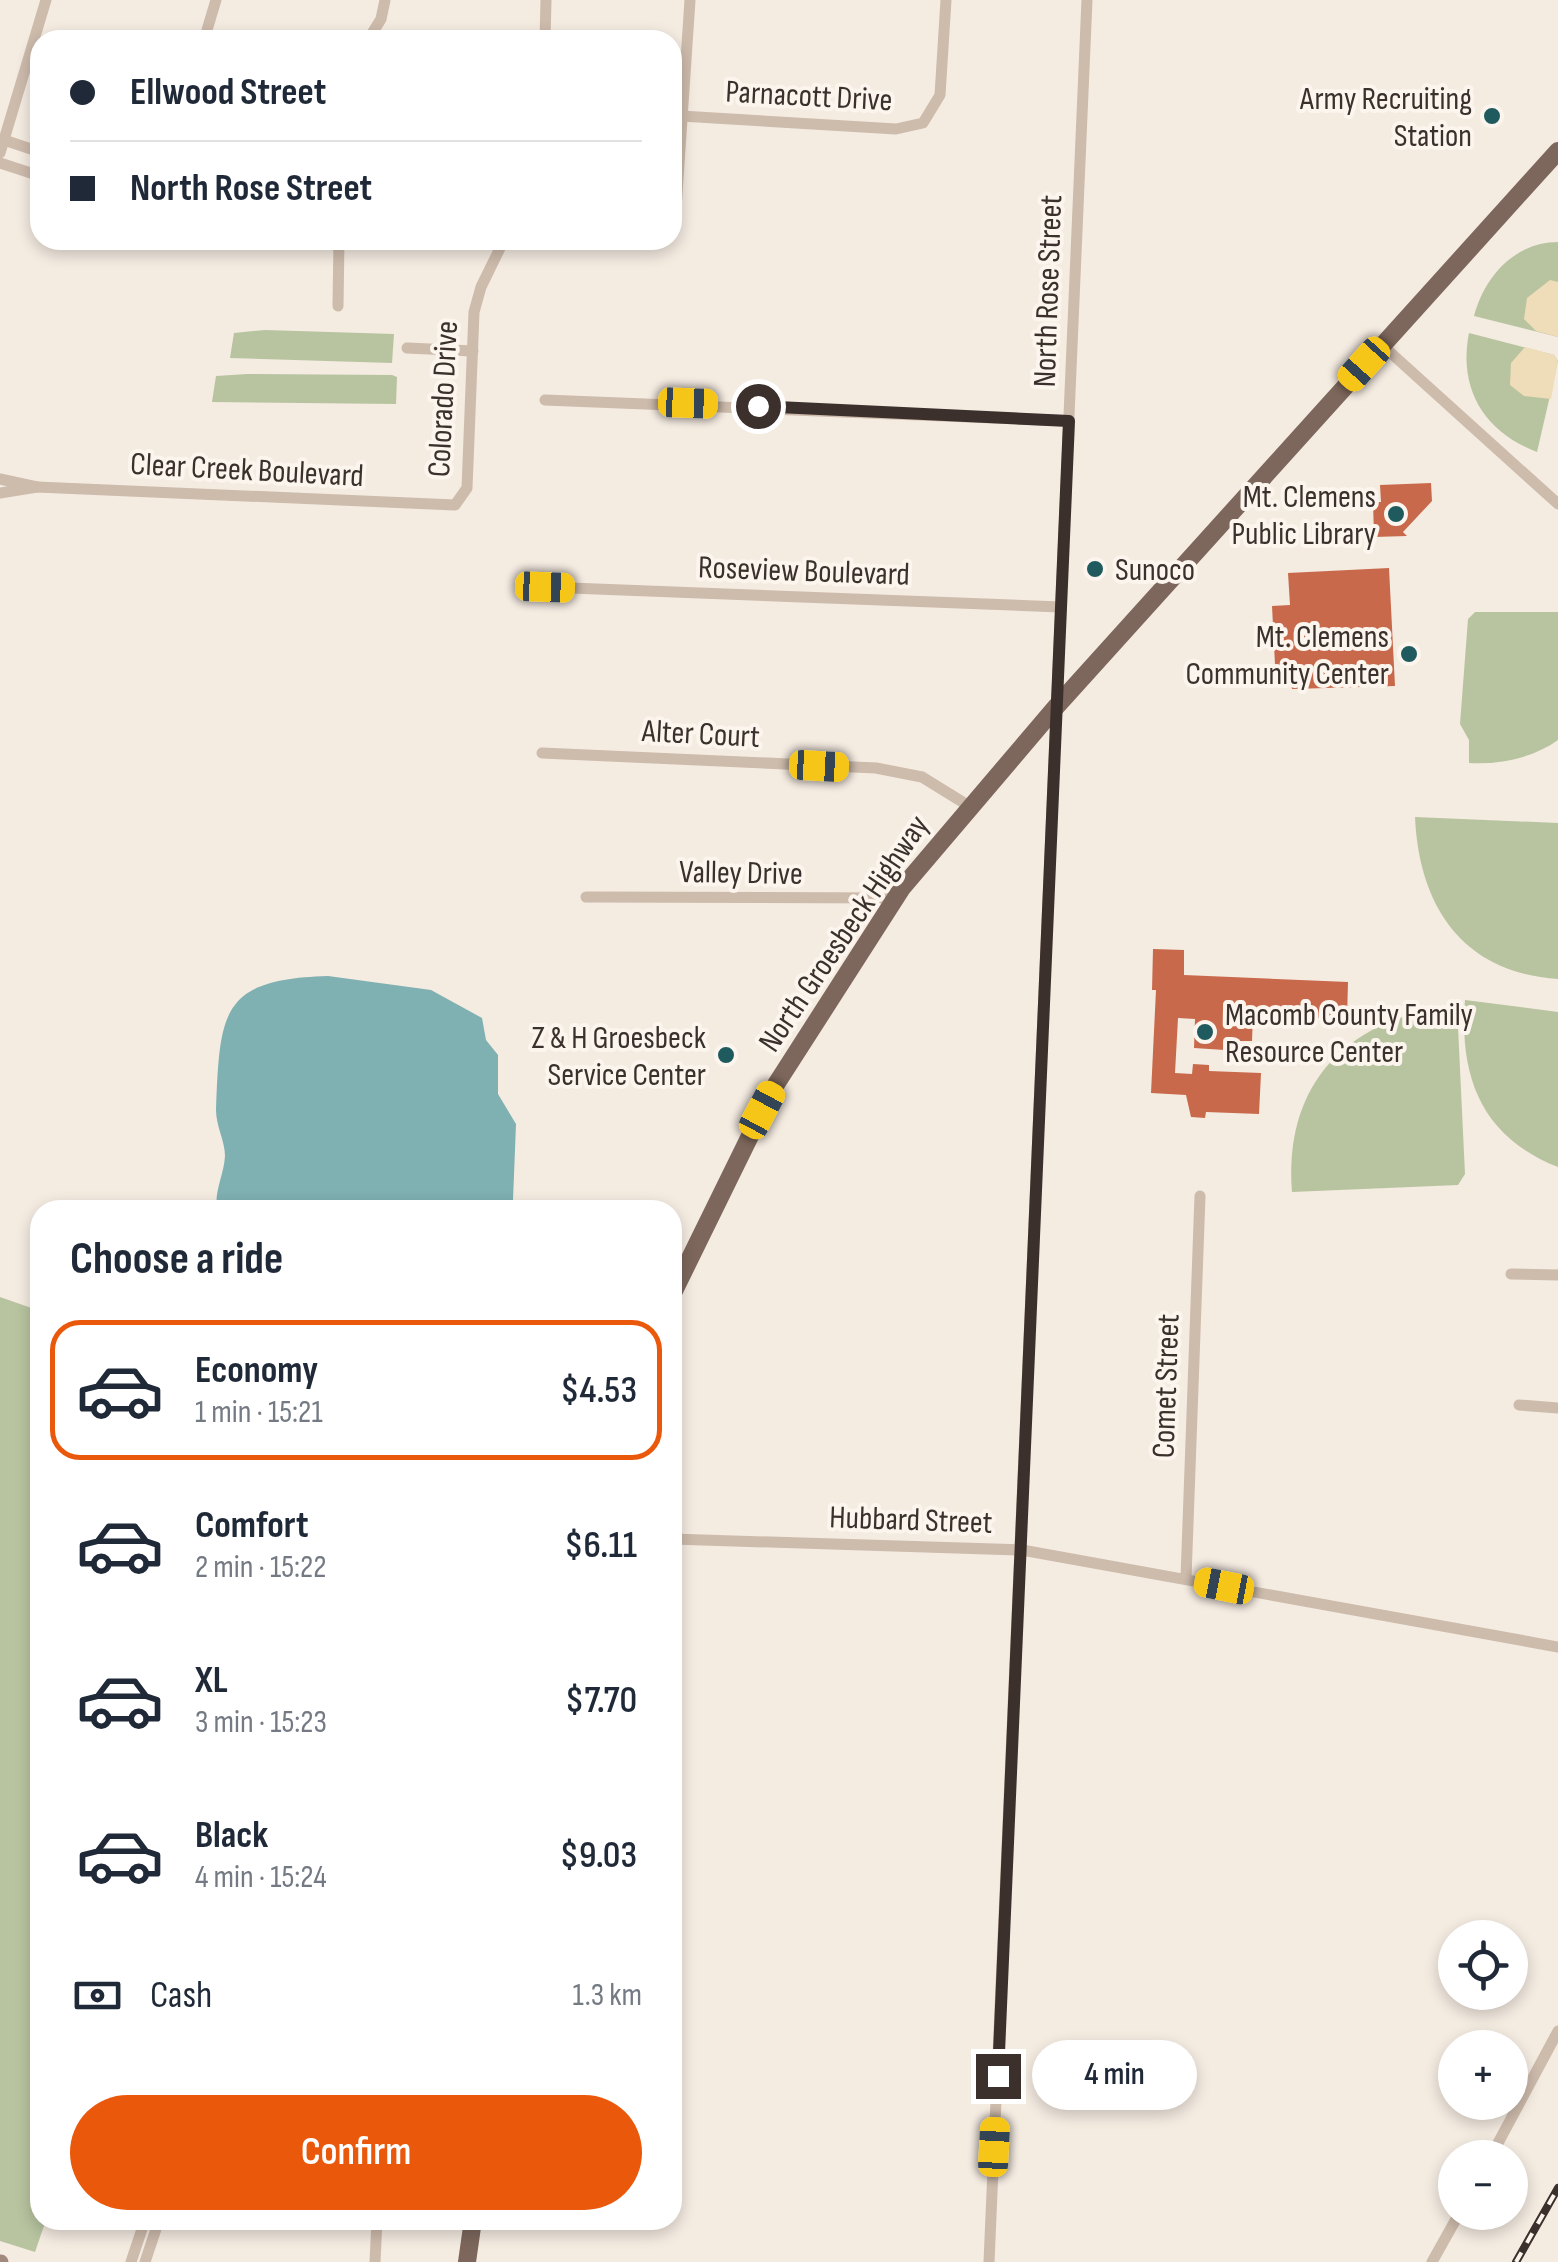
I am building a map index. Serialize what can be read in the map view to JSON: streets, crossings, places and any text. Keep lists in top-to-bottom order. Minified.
{"streets":{"main road":["North Groesbeck Highway"],"street":["Parnacott Drive","North Rose Street","Colorado Drive","Clear Creek Boulevard","Roseview Boulevard","Alter Court","Valley Drive","Comet Street","Hubbard Street"]},"crossings":[["North Rose Street","Roseview Boulevard"],["North Rose Street","North Groesbeck Highway"],["North Rose Street","Hubbard Street"],["Colorado Drive","Clear Creek Boulevard"],["Alter Court","North Groesbeck Highway"],["Valley Drive","North Groesbeck Highway"],["Comet Street","Hubbard Street"]],"places":["Army Recruiting Station","Mt. Clemens Public Library","Sunoco","Mt. Clemens Community Center","Macomb County Family Resource Center","Z & H Groesbeck Service Center"],"page":{"banner":["Ellwood Street","North Rose Street"],"heading":"Choose a ride","list":[{"name":"Economy","note":"1 min · 15:21","value":"$4.53"},{"name":"Comfort","note":"2 min · 15:22","value":"$6.11"},{"name":"XL","note":"3 min · 15:23","value":"$7.70"},{"name":"Black","note":"4 min · 15:24","value":"$9.03"}],"map_buttons":["+","−"],"pay":["Cash","1.3 km"],"bubble":"4 min","buttons":"Confirm"}}
